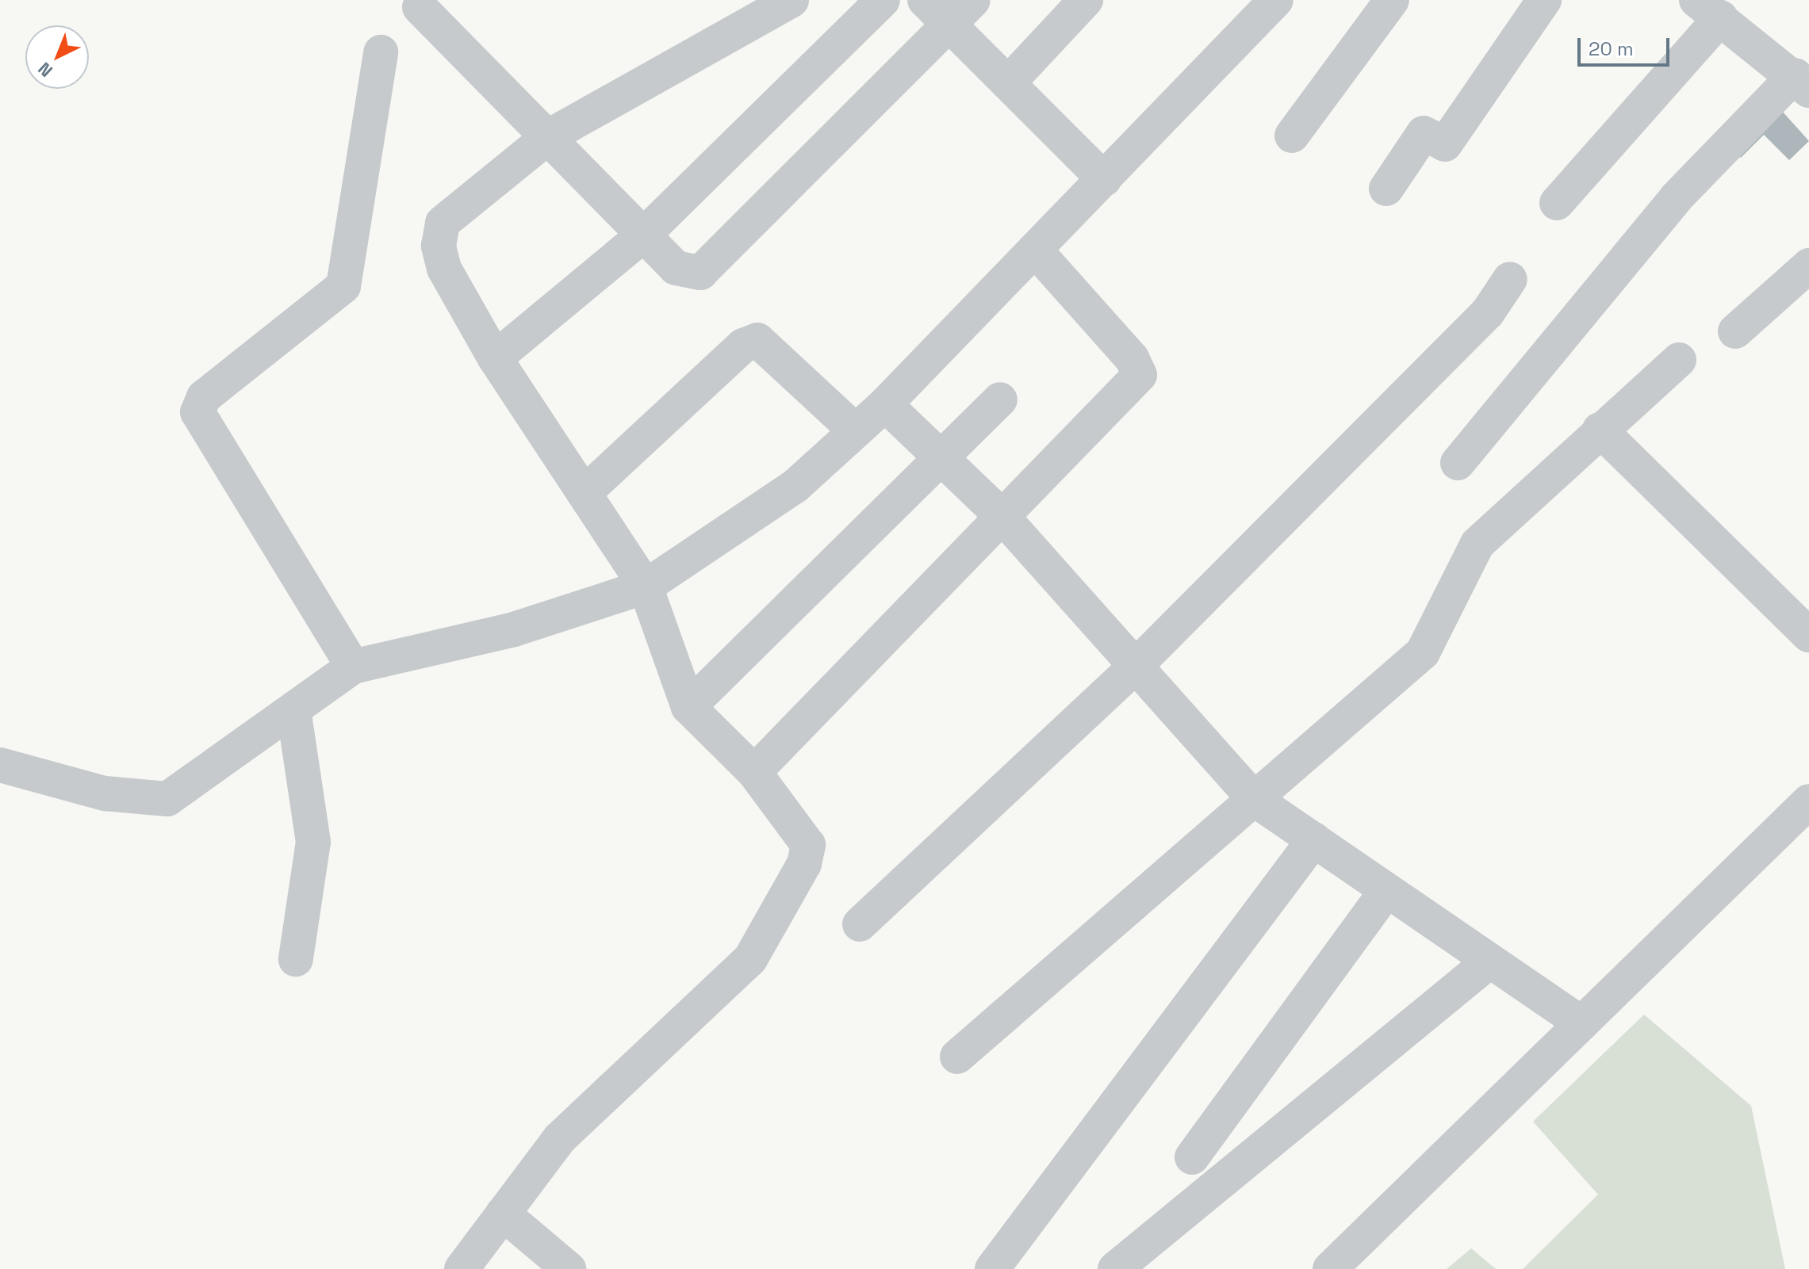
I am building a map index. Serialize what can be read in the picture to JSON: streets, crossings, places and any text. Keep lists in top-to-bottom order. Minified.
{"scale_bar":"20 m","north":"bottom left"}
